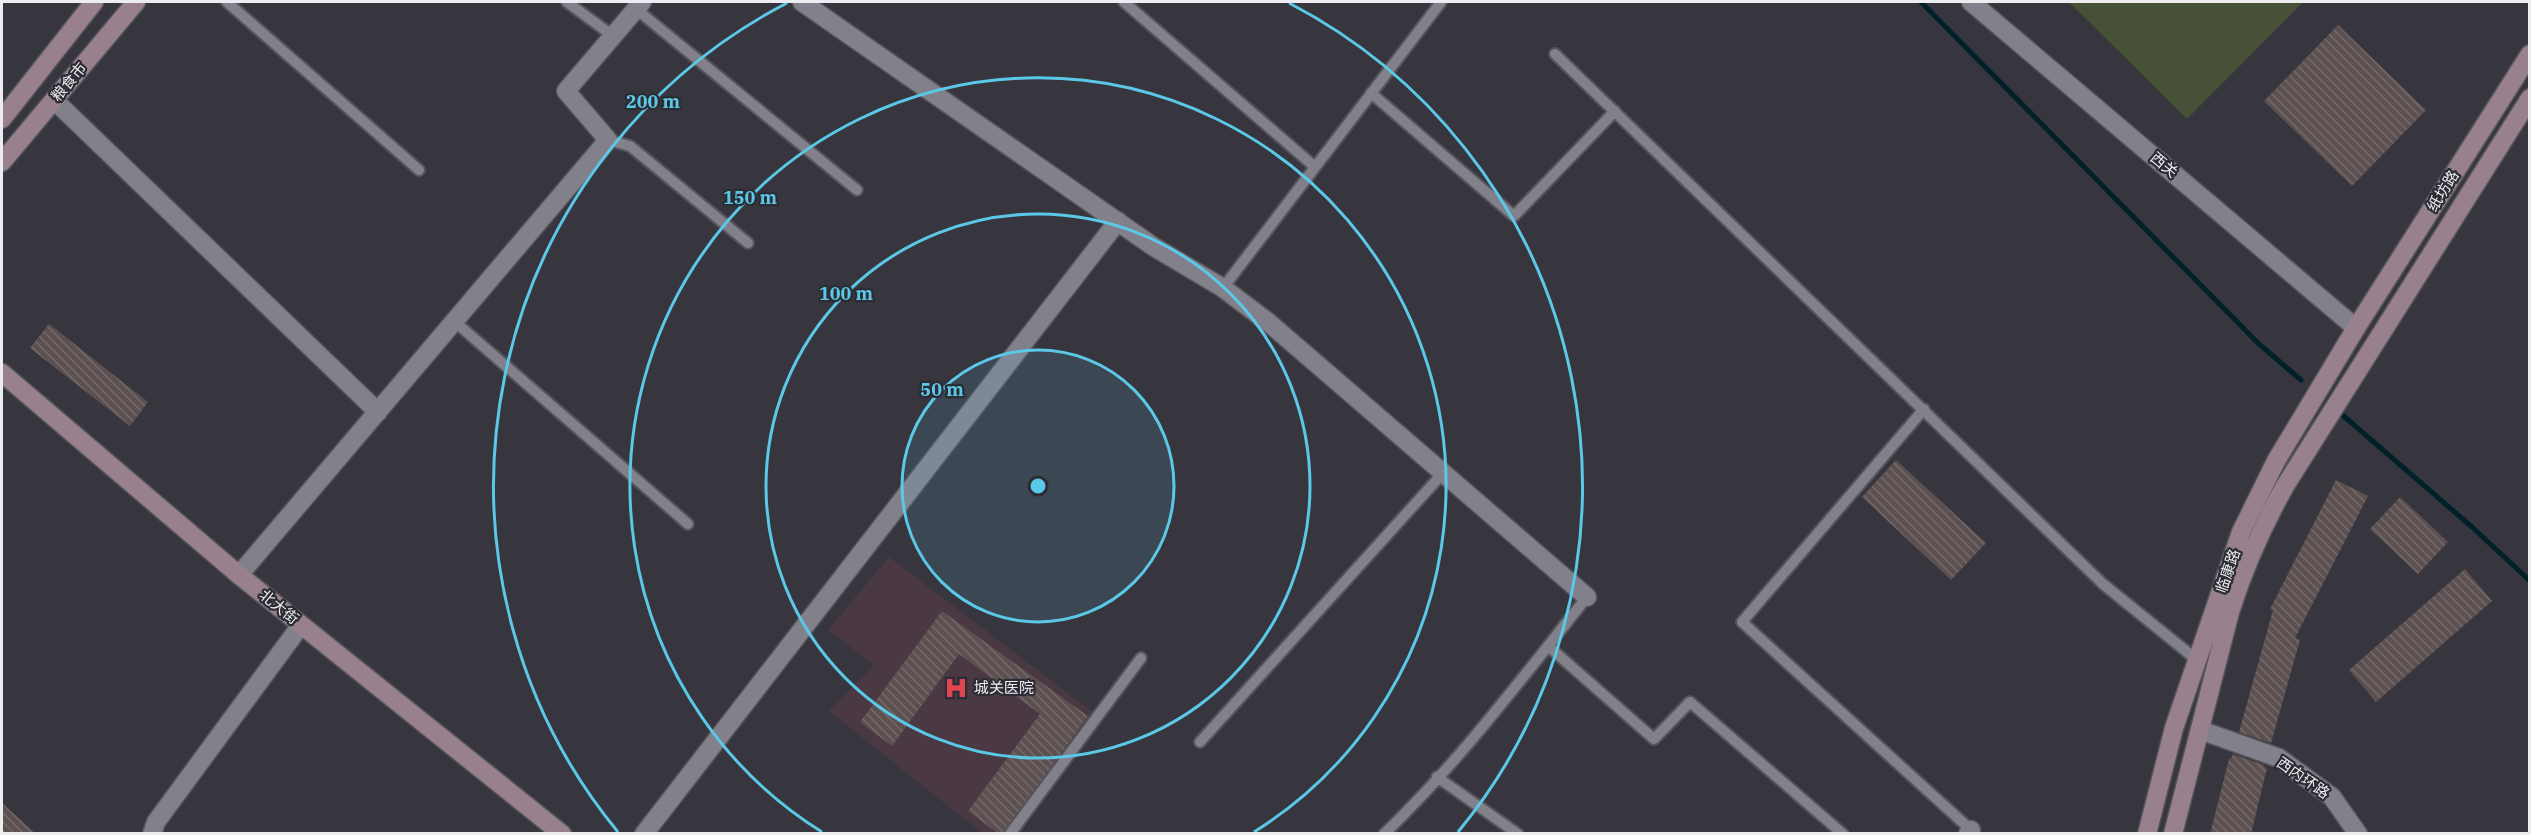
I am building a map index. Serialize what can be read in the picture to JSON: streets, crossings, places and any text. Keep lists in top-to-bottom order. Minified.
{"streets":{"main road":["粮食市","纸坊路","临康路","北大街"],"street":["西关","西内环路"]},"crossings":[["西关","纸坊路"],["西关","临康路"],["纸坊路","临康路"],["临康路","西内环路"]],"places":{"hospital":["城关医院"]},"rings":["200 m","150 m","100 m","50 m"]}
